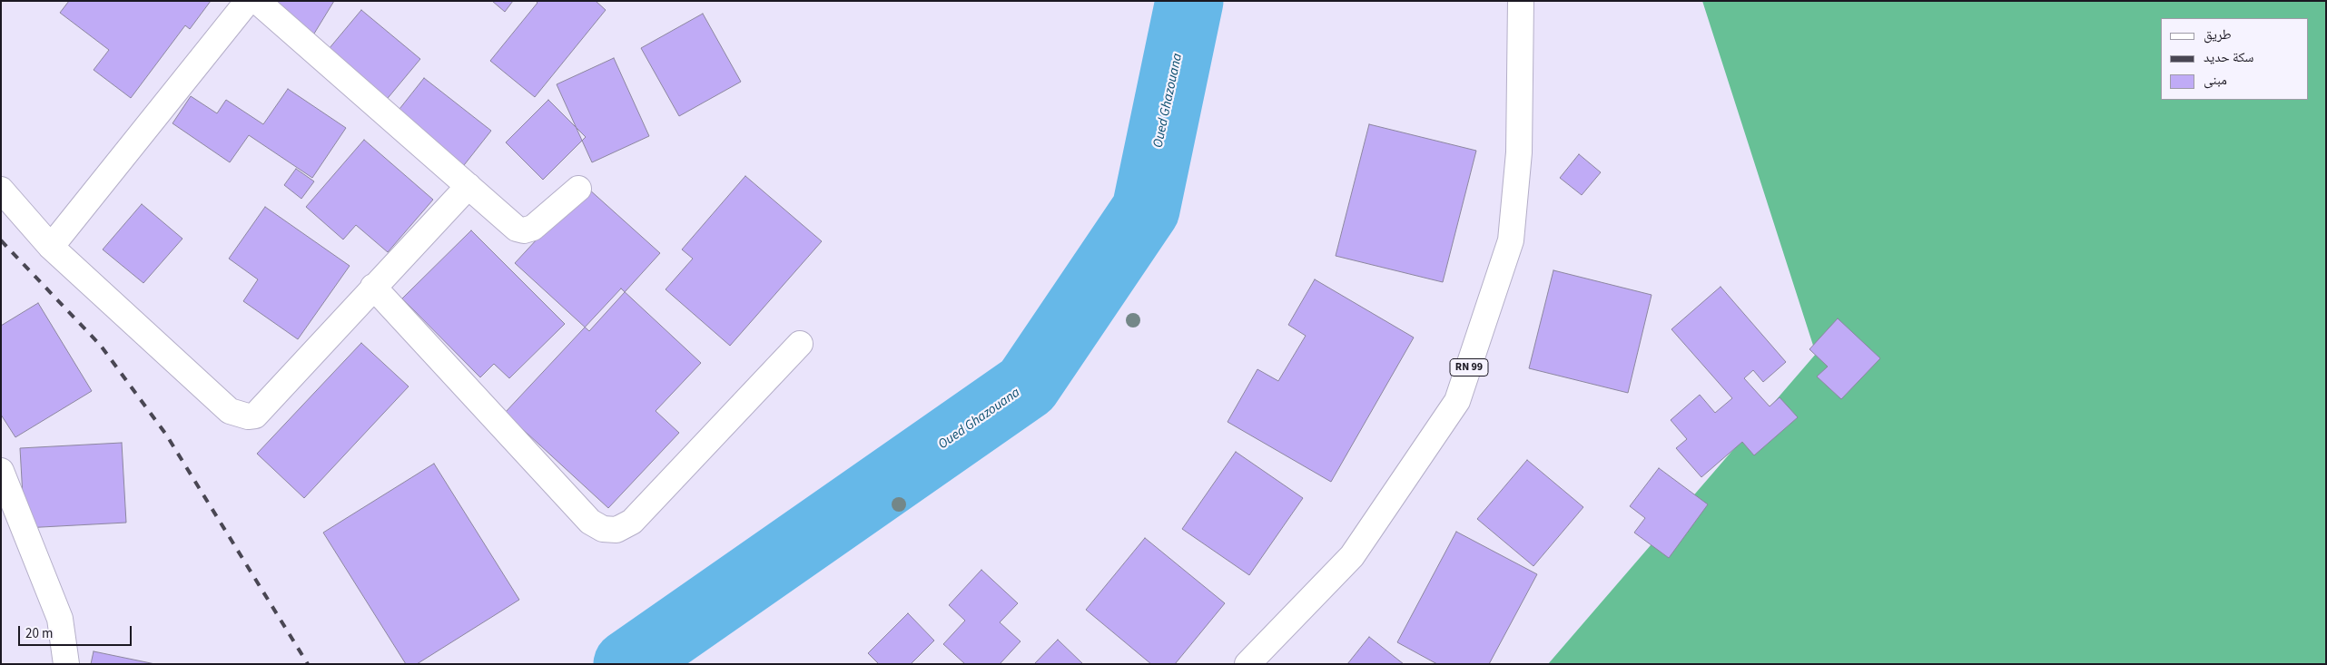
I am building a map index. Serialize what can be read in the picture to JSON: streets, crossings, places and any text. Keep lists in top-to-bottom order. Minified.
{"streets":{"street":["RN 99"]},"water":["Oued Ghazouana"],"legend":["طريق","سكة حديد","مبنى"],"scale_bar":"20 m"}
